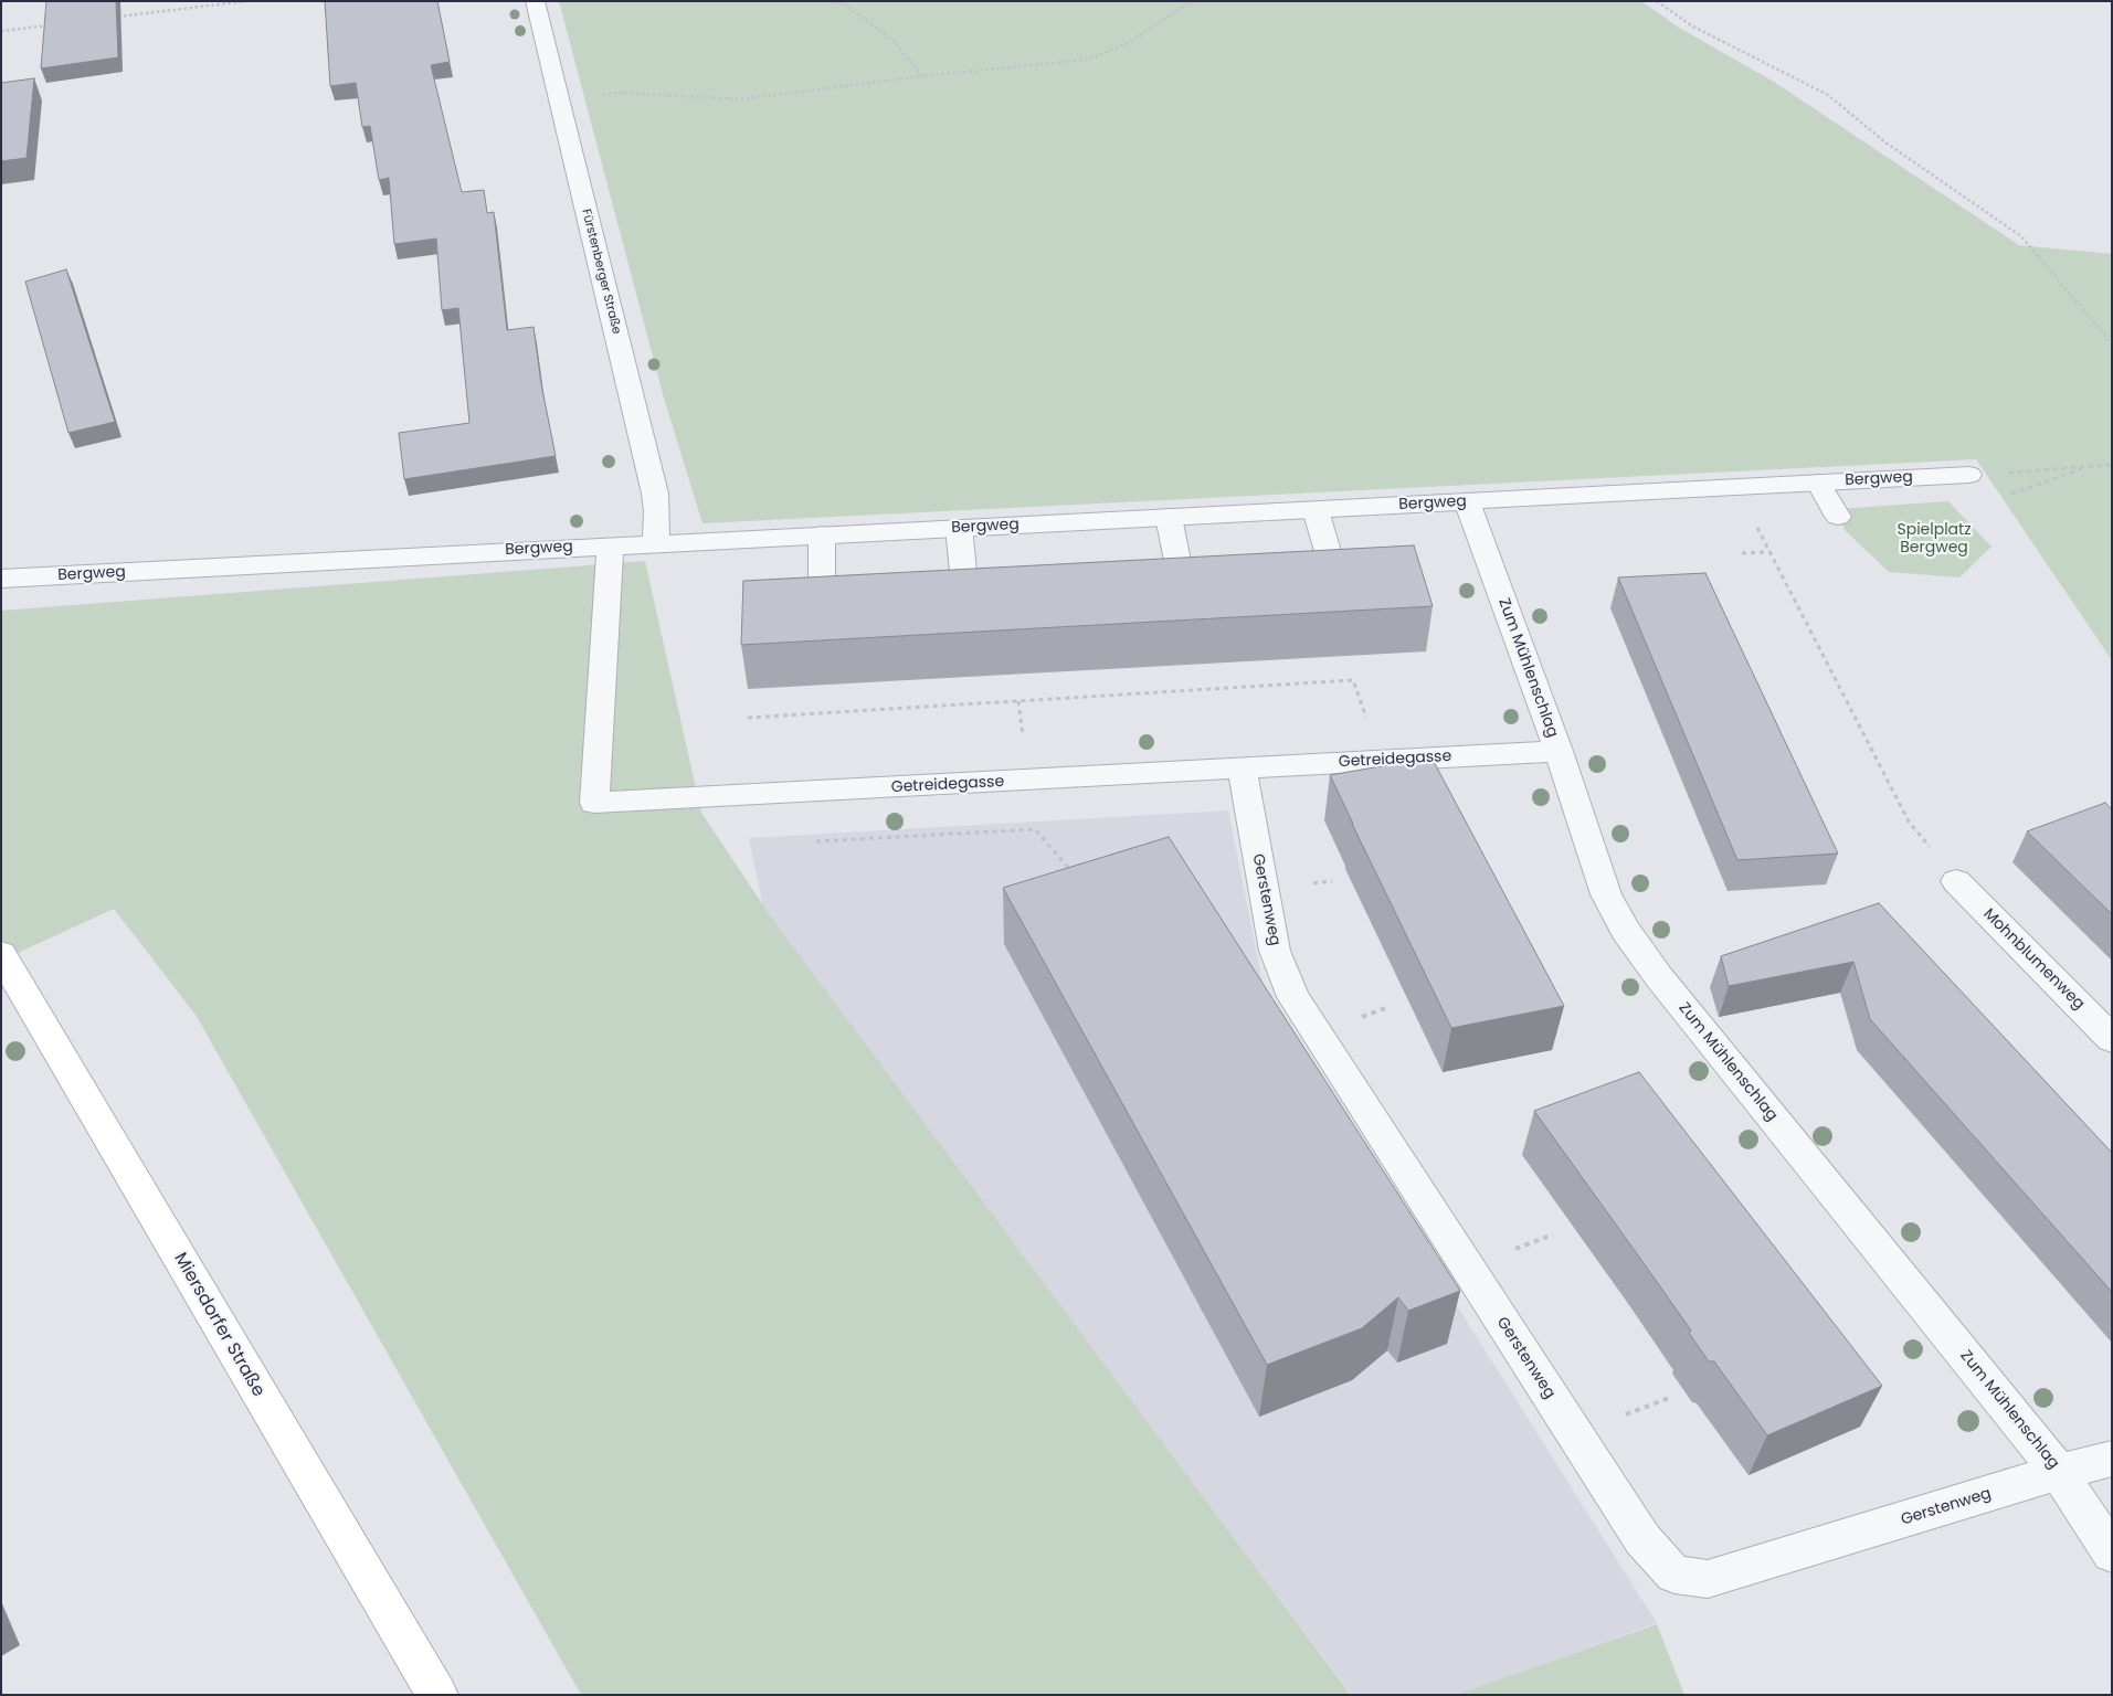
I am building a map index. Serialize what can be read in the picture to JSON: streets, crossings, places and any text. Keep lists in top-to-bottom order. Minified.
{"streets":{"street":["Fürstenberger Straße","Bergweg","Zum Mühlenschlag","Getreidegasse","Gerstenweg","Mohnblumenweg","Miersdorfer Straße"]},"crossings":[["Fürstenberger Straße","Bergweg"],["Bergweg","Zum Mühlenschlag"],["Bergweg","Getreidegasse"],["Zum Mühlenschlag","Getreidegasse"],["Zum Mühlenschlag","Gerstenweg"],["Getreidegasse","Gerstenweg"]],"parks":["Spielplatz Bergweg"]}
